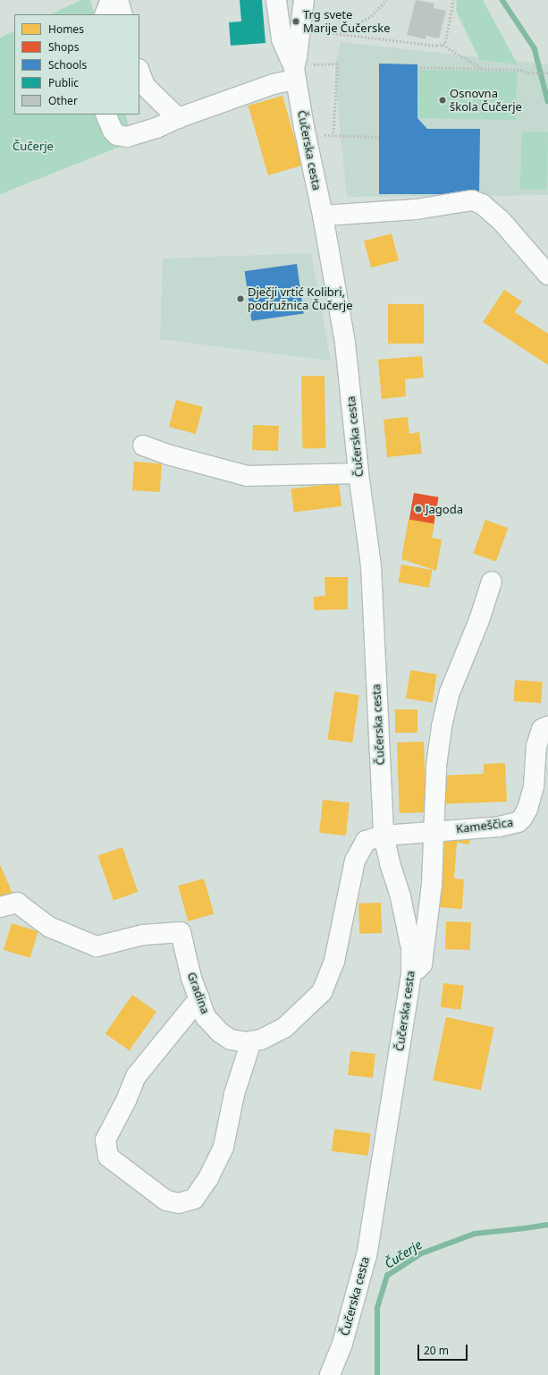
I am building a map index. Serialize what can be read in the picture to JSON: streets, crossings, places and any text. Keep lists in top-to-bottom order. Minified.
{"streets":{"street":["Čučerska cesta","Kameščica","Gradina"]},"crossings":[["Čučerska cesta","Kameščica"],["Čučerska cesta","Gradina"],["Kameščica","Gradina"]],"water":["Čučerje"],"parks":["Čučerje"],"places":["Trg svete Marije Čučerske","Osnovna škola Čučerje","Dječji vrtić Kolibri, podružnica Čučerje","Jagoda"],"legend":["Homes","Shops","Schools","Public","Other"],"scale_bar":"20 m"}
